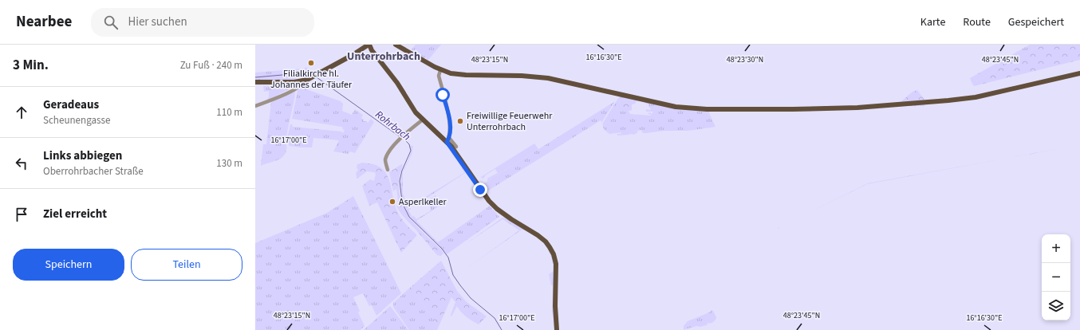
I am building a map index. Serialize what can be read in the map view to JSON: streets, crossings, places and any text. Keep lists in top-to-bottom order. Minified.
{"districts":["Unterrohrbach"],"water":["Rohrbach"],"places":["Filialkirche hl. Johannes der Täufer","Freiwillige Feuerwehr Unterrohrbach","Asperlkeller"],"page":{"header":"Nearbee","search":"Hier suchen","nav":["Karte","Route","Gespeichert"],"heading":["3 Min.","Zu Fuß · 240 m"],"list":[["Geradeaus","Scheunengasse","110 m"],["Links abbiegen","Oberrohrbacher Straße","130 m"],"Ziel erreicht"],"map_buttons":["+","−"],"buttons":["Speichern","Teilen"]},"coordinates":["16°16'30\"E","48°23'30\"N","48°23'45\"N","48°23'15\"N","16°17'00\"E"]}
